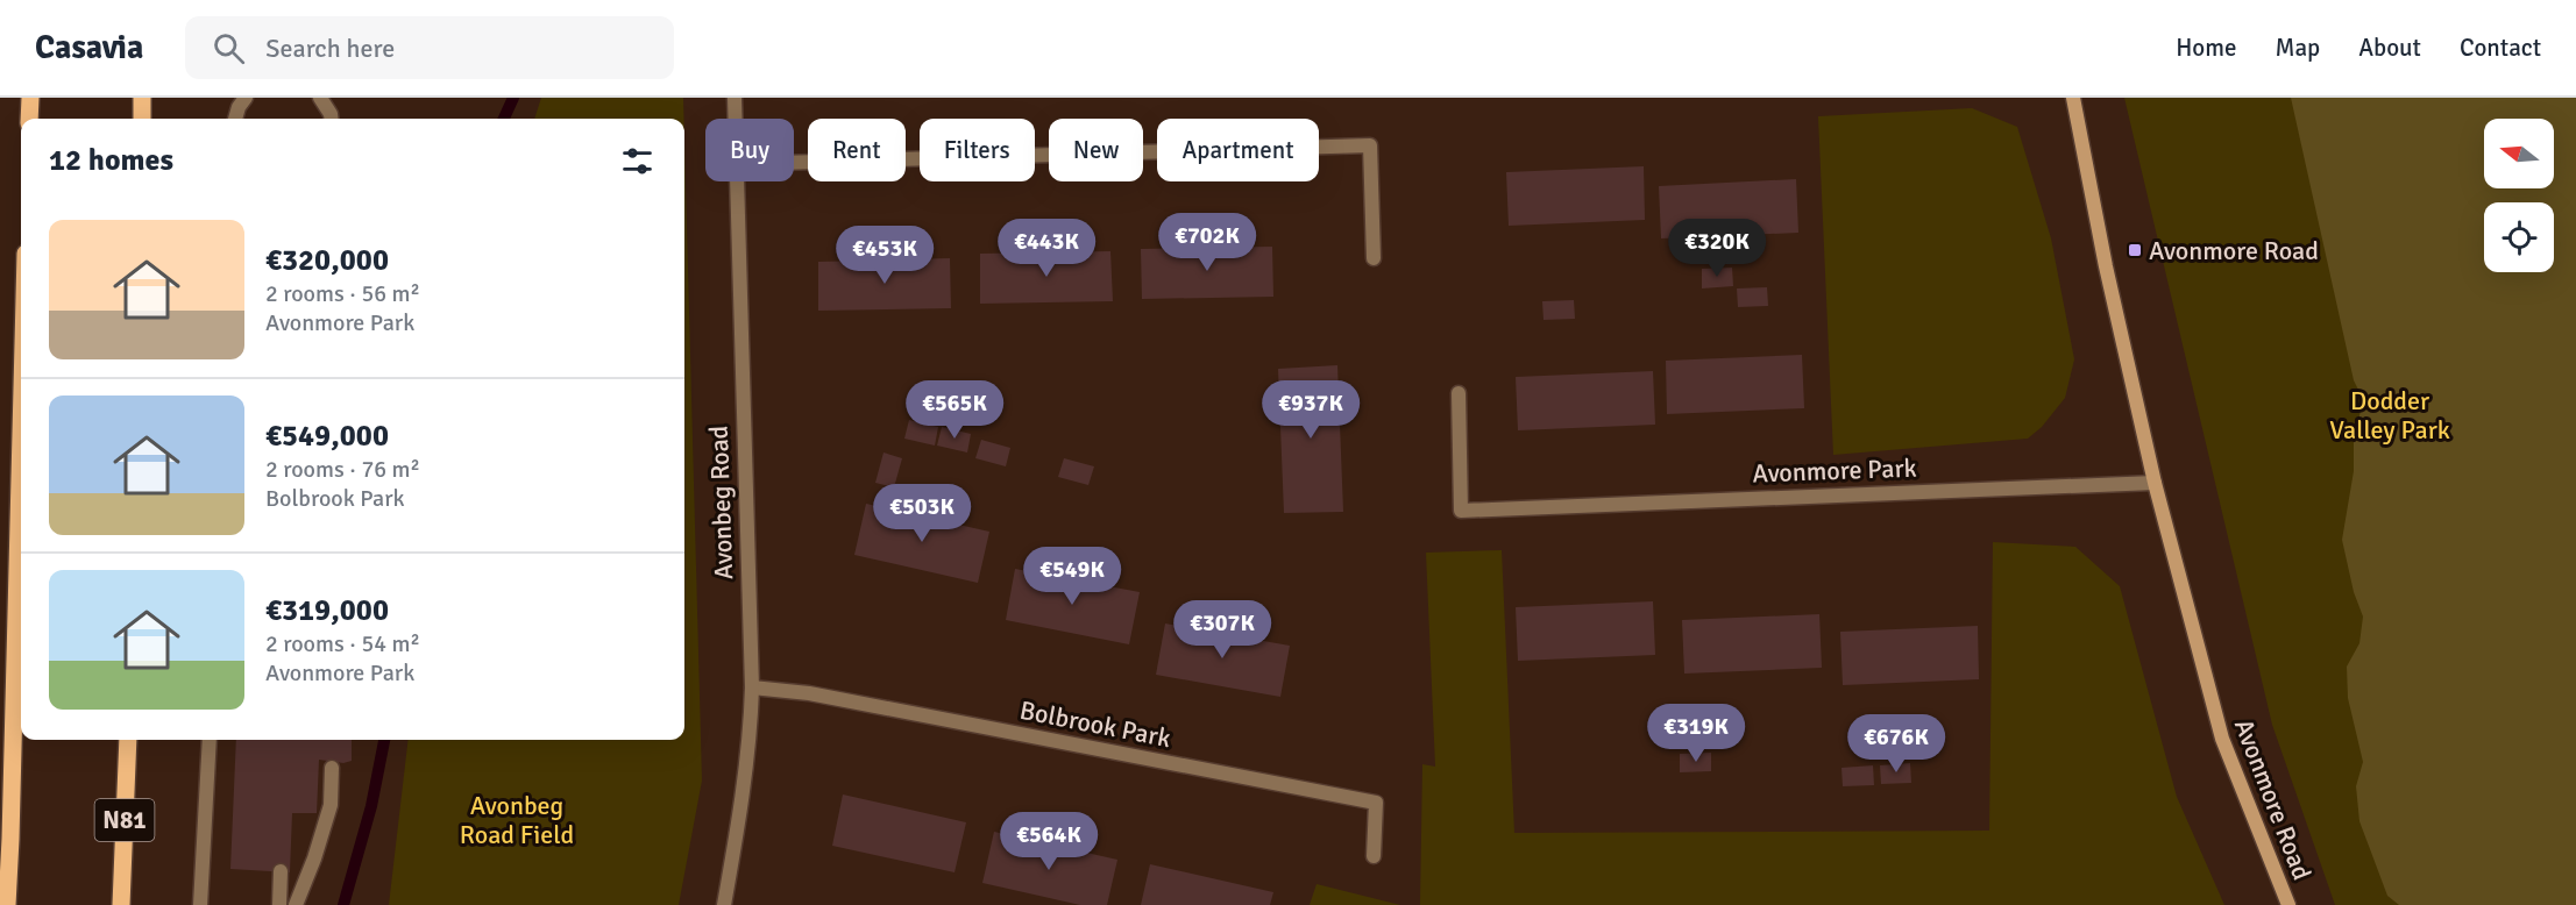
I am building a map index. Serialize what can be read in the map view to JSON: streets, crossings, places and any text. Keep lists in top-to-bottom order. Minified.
{"streets":{"main road":["N81"],"street":["Avonmore Park","Avonbeg Road","Bolbrook Park","Avonmore Road"]},"crossings":[["Avonmore Park","Avonmore Road"],["Avonbeg Road","Bolbrook Park"]],"parks":["Dodder Valley Park","Avonbeg Road Field"],"places":{"transit":["Avonmore Road"]},"north":"left","page":{"header":"Casavia","search":"Search here","nav":["Home","Map","About","Contact"],"chip":["Buy","Rent","Filters","New","Apartment"],"heading":"12 homes","list":[{"name":"€320,000","note":"2 rooms · 56 m² · Avonmore Park"},{"name":"€549,000","note":"2 rooms · 76 m² · Bolbrook Park"},{"name":"€319,000","note":"2 rooms · 54 m² · Avonmore Park"}],"price":["€702K","€443K","€320K","€453K","€565K","€937K","€503K","€549K","€307K","€319K","€676K","€564K"]}}
